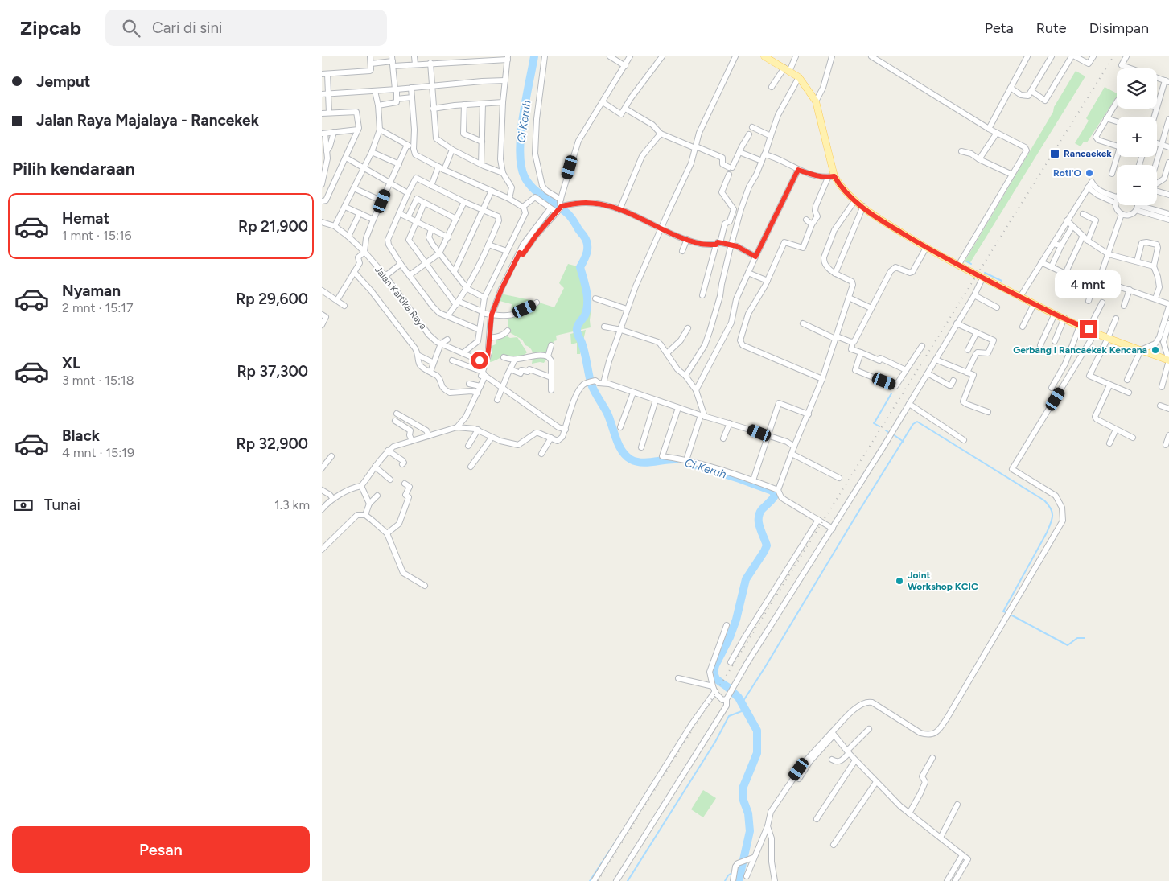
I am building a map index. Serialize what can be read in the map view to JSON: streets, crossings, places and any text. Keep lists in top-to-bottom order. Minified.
{"streets":{"street":["Jalan Kartika Raya"]},"water":["Ci Keruh"],"places":{"transit":["Rancaekek"],"other":["Roti'O","Gerbang I Rancaekek Kencana","Joint Workshop KCIC"]},"page":{"header":"Zipcab","search":"Cari di sini","nav":["Peta","Rute","Disimpan"],"banner":["Jemput","Jalan Raya Majalaya - Rancekek"],"map_buttons":["+","−"],"heading":"Pilih kendaraan","list":[{"name":"Hemat","note":"1 mnt · 15:16","value":"Rp 21,900"},{"name":"Nyaman","note":"2 mnt · 15:17","value":"Rp 29,600"},{"name":"XL","note":"3 mnt · 15:18","value":"Rp 37,300"},{"name":"Black","note":"4 mnt · 15:19","value":"Rp 32,900"}],"bubble":"4 mnt","pay":["Tunai","1.3 km"],"buttons":"Pesan"}}
